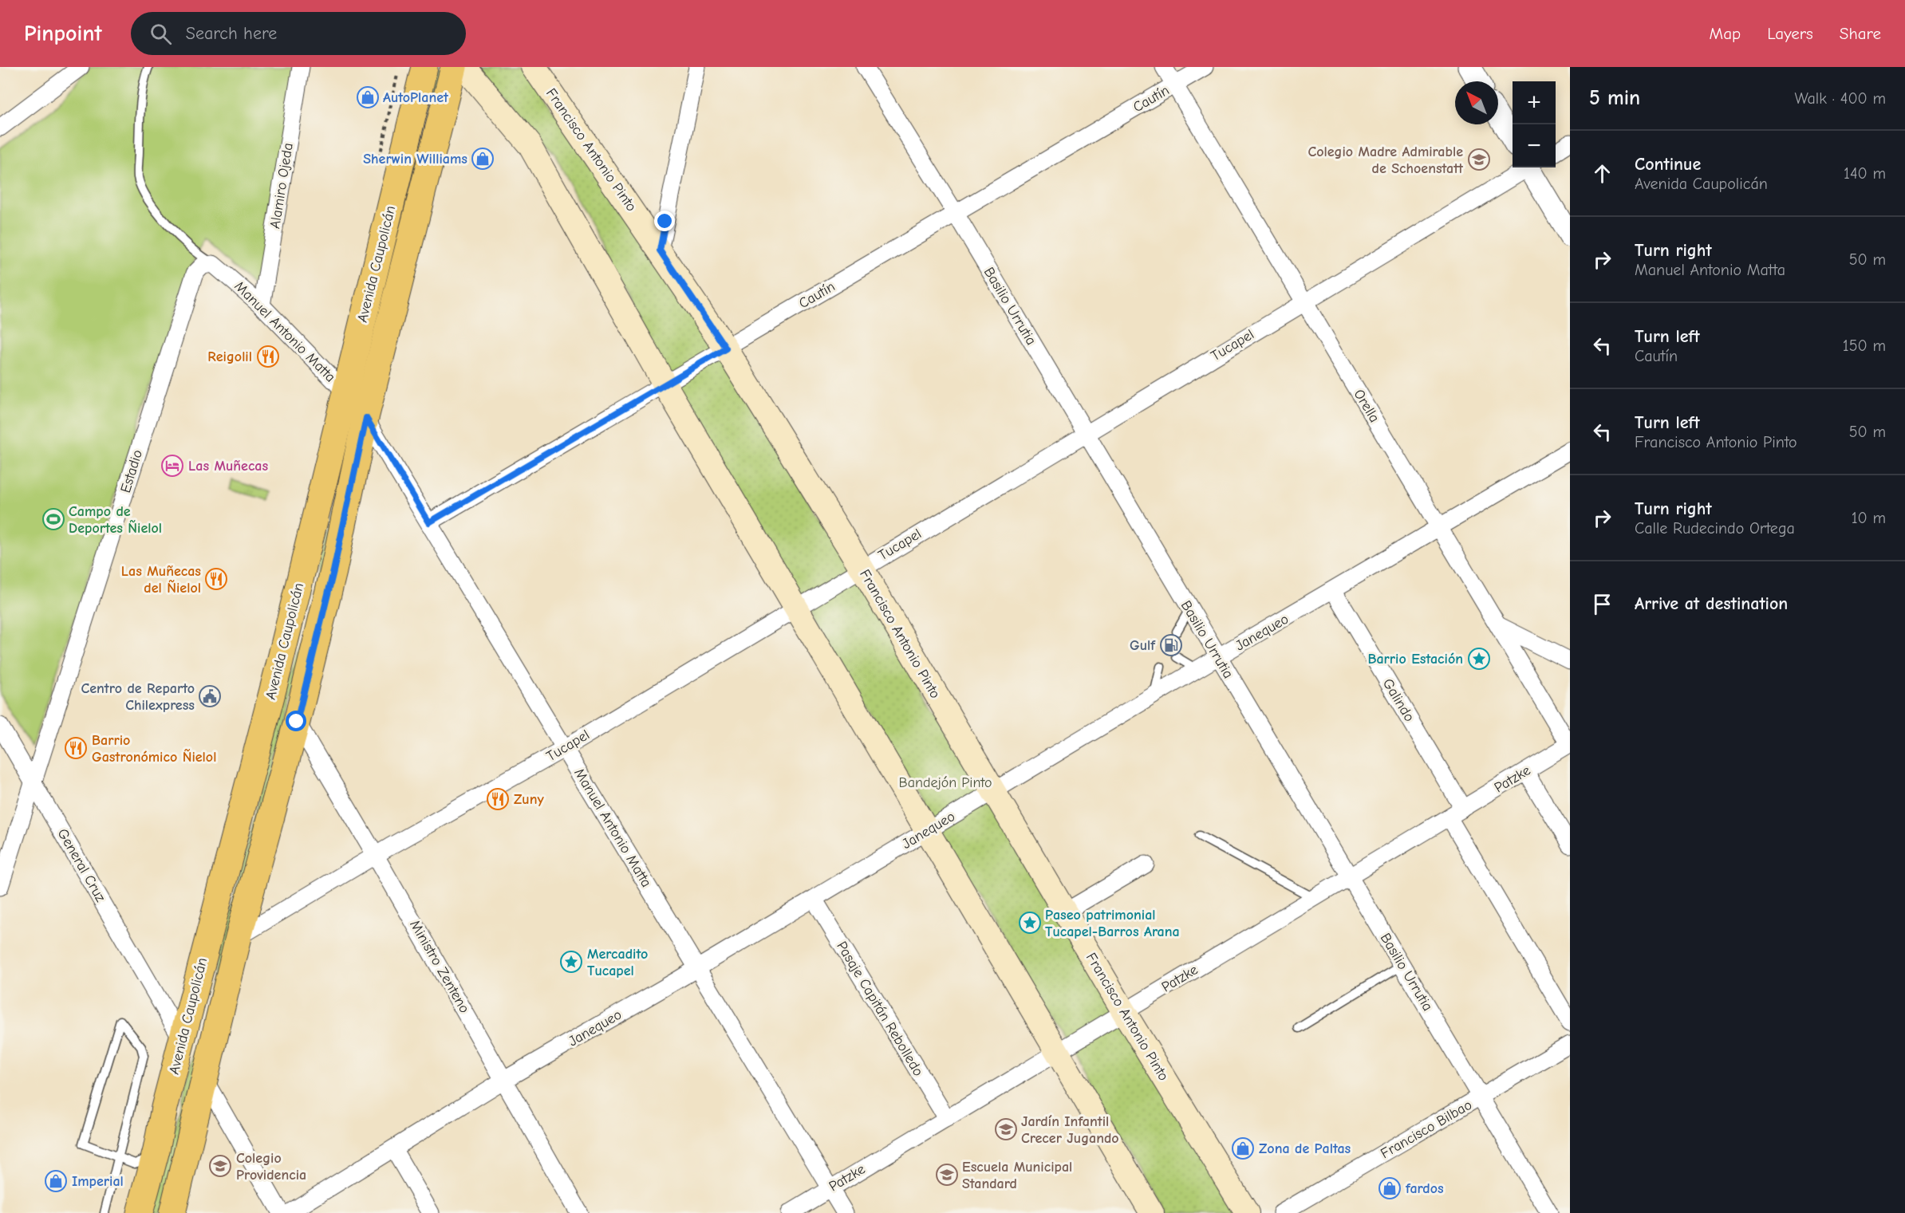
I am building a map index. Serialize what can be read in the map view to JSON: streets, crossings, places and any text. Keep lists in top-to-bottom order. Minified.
{"streets":{"main road":["Francisco Antonio Pinto","Avenida Caupolicán"],"street":["Cautín","Alamiro Ojeda","Basilio Urrutia","Manuel Antonio Matta","Tucapel","Orella","Estadio","Janequeo","Galindo","Patzke","General Cruz","Ministro Zenteno","Pasaje Capitán Rebolledo","Francisco Bilbao"]},"crossings":[["Cautín","Francisco Antonio Pinto"],["Cautín","Basilio Urrutia"],["Cautín","Manuel Antonio Matta"],["Cautín","Orella"],["Francisco Antonio Pinto","Tucapel"],["Francisco Antonio Pinto","Janequeo"],["Francisco Antonio Pinto","Patzke"],["Alamiro Ojeda","Manuel Antonio Matta"],["Avenida Caupolicán","Manuel Antonio Matta"],["Avenida Caupolicán","Tucapel"],["Avenida Caupolicán","General Cruz"],["Avenida Caupolicán","Ministro Zenteno"],["Basilio Urrutia","Tucapel"],["Basilio Urrutia","Janequeo"],["Basilio Urrutia","Patzke"],["Basilio Urrutia","Francisco Bilbao"],["Manuel Antonio Matta","Tucapel"],["Manuel Antonio Matta","Estadio"],["Manuel Antonio Matta","Janequeo"],["Manuel Antonio Matta","Patzke"],["Tucapel","Orella"],["Tucapel","Ministro Zenteno"],["Orella","Janequeo"],["Orella","Patzke"],["Estadio","General Cruz"],["Janequeo","Galindo"],["Janequeo","Ministro Zenteno"],["Janequeo","Pasaje Capitán Rebolledo"],["Galindo","Patzke"],["Patzke","Pasaje Capitán Rebolledo"]],"parks":["Bandejón Pinto"],"places":{"shop":["AutoPlanet","Sherwin Williams","Zona de Paltas","Imperial","fardos"],"school or university":["Colegio Madre Admirable de Schoenstatt","Jardín Infantil Crecer Jugando","Colegio Providencia","Escuela Municipal Standard"],"restaurant":["Reigolil","Las Muñecas del Ñielol","Barrio Gastronómico Ñielol","Zuny"],"hotel":["Las Muñecas"],"sports":["Campo de Deportes Ñielol"],"fuel station":["Gulf"],"place":["Barrio Estación","Paseo patrimonial Tucapel-Barros Arana","Mercadito Tucapel"],"public building":["Centro de Reparto Chilexpress"]},"north":"top left","page":{"header":"Pinpoint","search":"Search here","nav":["Map","Layers","Share"],"heading":["5 min","Walk · 400 m"],"map_buttons":["+","−"],"list":[["Continue","Avenida Caupolicán","140 m"],["Turn right","Manuel Antonio Matta","50 m"],["Turn left","Cautín","150 m"],["Turn left","Francisco Antonio Pinto","50 m"],["Turn right","Calle Rudecindo Ortega","10 m"],"Arrive at destination"]}}
